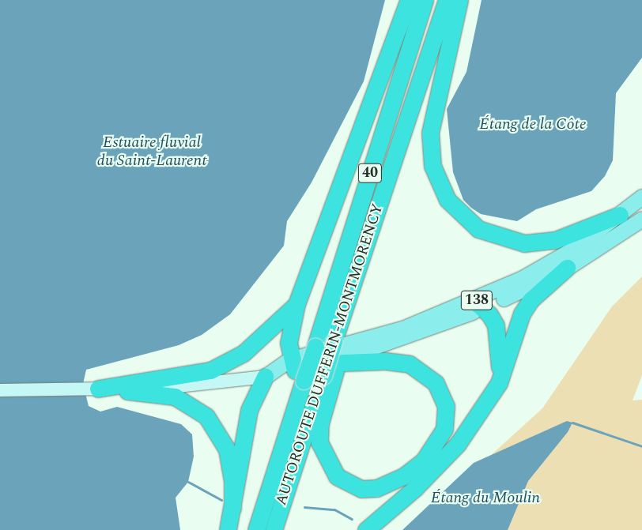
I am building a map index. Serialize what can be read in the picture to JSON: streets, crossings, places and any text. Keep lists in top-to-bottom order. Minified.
{"streets":{"highway":["40","AUTOROUTE DUFFERIN-MONTMORENCY"],"main road":["138"]},"crossings":[["138","AUTOROUTE DUFFERIN-MONTMORENCY"]],"water":["Étang de la Côte","Estuaire fluvial du Saint-Laurent","Étang du Moulin"]}
